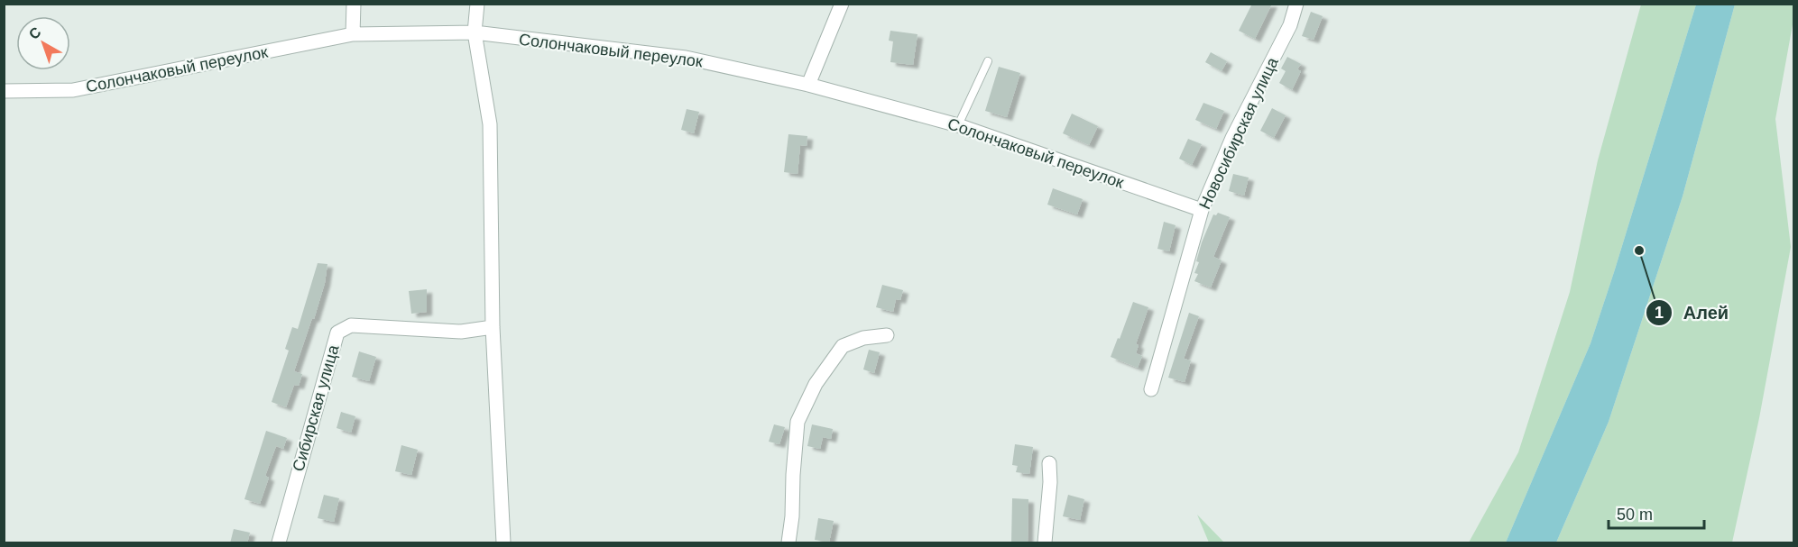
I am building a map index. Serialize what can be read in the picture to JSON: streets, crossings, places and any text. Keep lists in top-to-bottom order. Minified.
{"streets":{"street":["Солончаковый переулок","Новосибирская улица","Сибирская улица"]},"crossings":[["Солончаковый переулок","Новосибирская улица"]],"places":["Алей"],"scale_bar":"50 m","north":"top left"}
